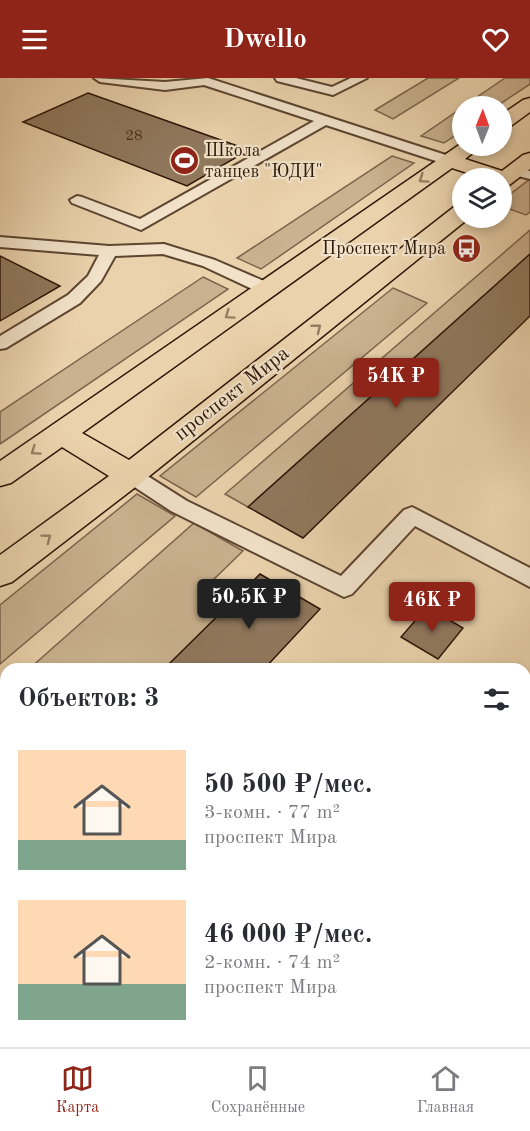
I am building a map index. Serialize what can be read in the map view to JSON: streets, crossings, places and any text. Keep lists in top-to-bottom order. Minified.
{"streets":{"main road":["проспект Мира"]},"places":{"sports":["Школа танцев \"ЮДИ\""],"bus stop":["Проспект Мира"]},"house_numbers":["28"],"north":"top","page":{"header":"Dwello","price":["54K ₽","50.5K ₽","46K ₽"],"heading":"Объектов: 3","list":[{"name":"50 500 ₽/мес.","note":"3-комн. · 77 m² · проспект Мира"},{"name":"46 000 ₽/мес.","note":"2-комн. · 74 m² · проспект Мира"}],"tabs":["Карта","Сохранённые","Главная"]}}
